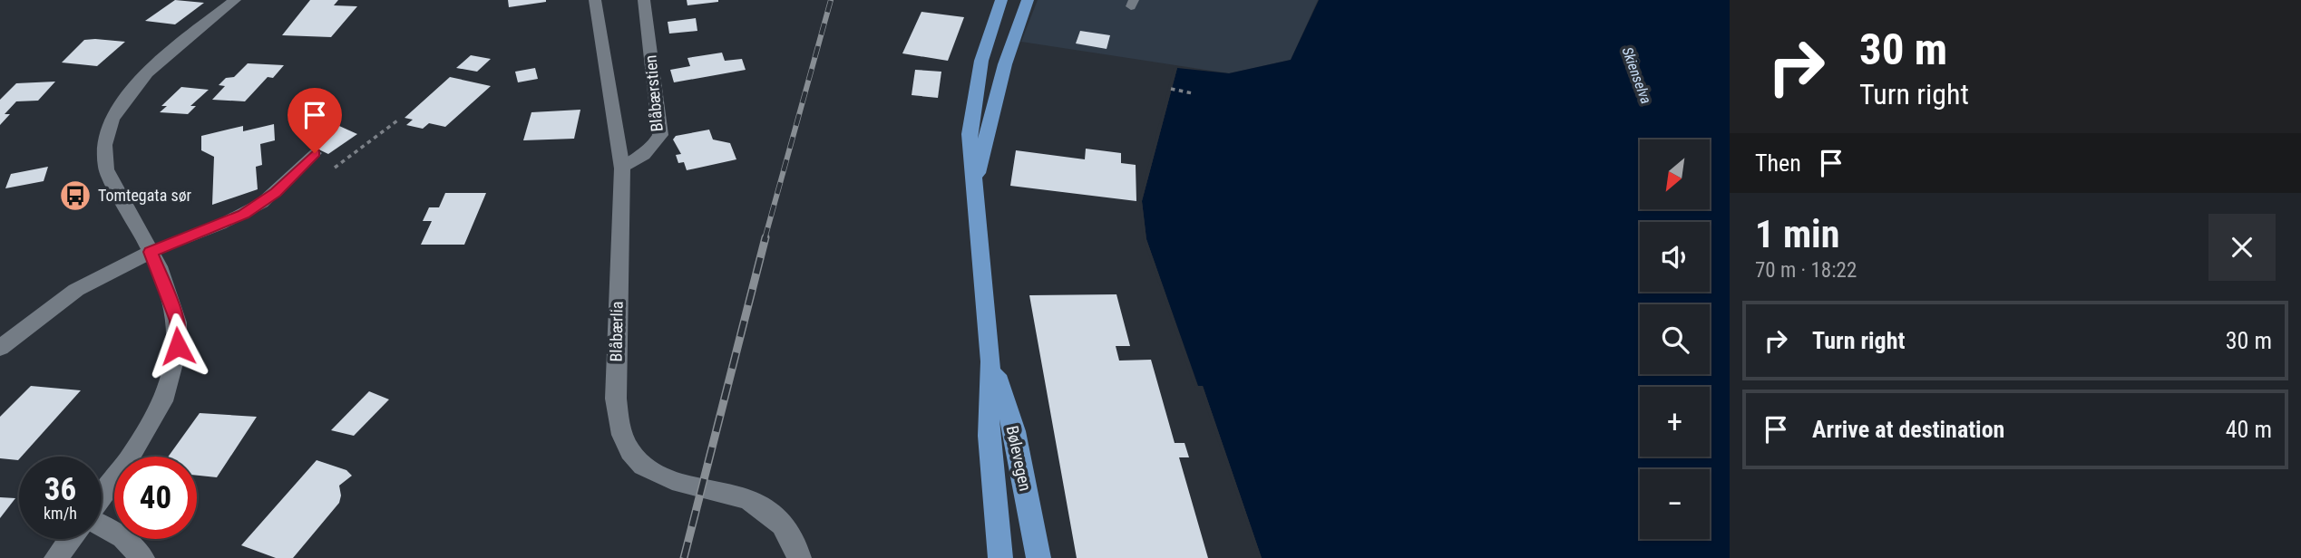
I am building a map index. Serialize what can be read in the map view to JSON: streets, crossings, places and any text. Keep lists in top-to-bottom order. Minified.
{"streets":{"main road":["Bølevegen"],"street":["Blåbærstien","Blåbærlia"]},"crossings":[["Blåbærstien","Blåbærlia"]],"water":["Skienselva"],"places":{"bus stop":["Tomtegata sør"]},"north":"bottom left","page":{"turn":["30 m","Turn right"],"then":"Then","map_buttons":["+","−"],"heading":["1 min","70 m · 18:22"],"list":[{"name":"Turn right","value":"30 m"},{"name":"Arrive at destination","value":"40 m"}],"speed":"36 km/h","limit":"40"}}
